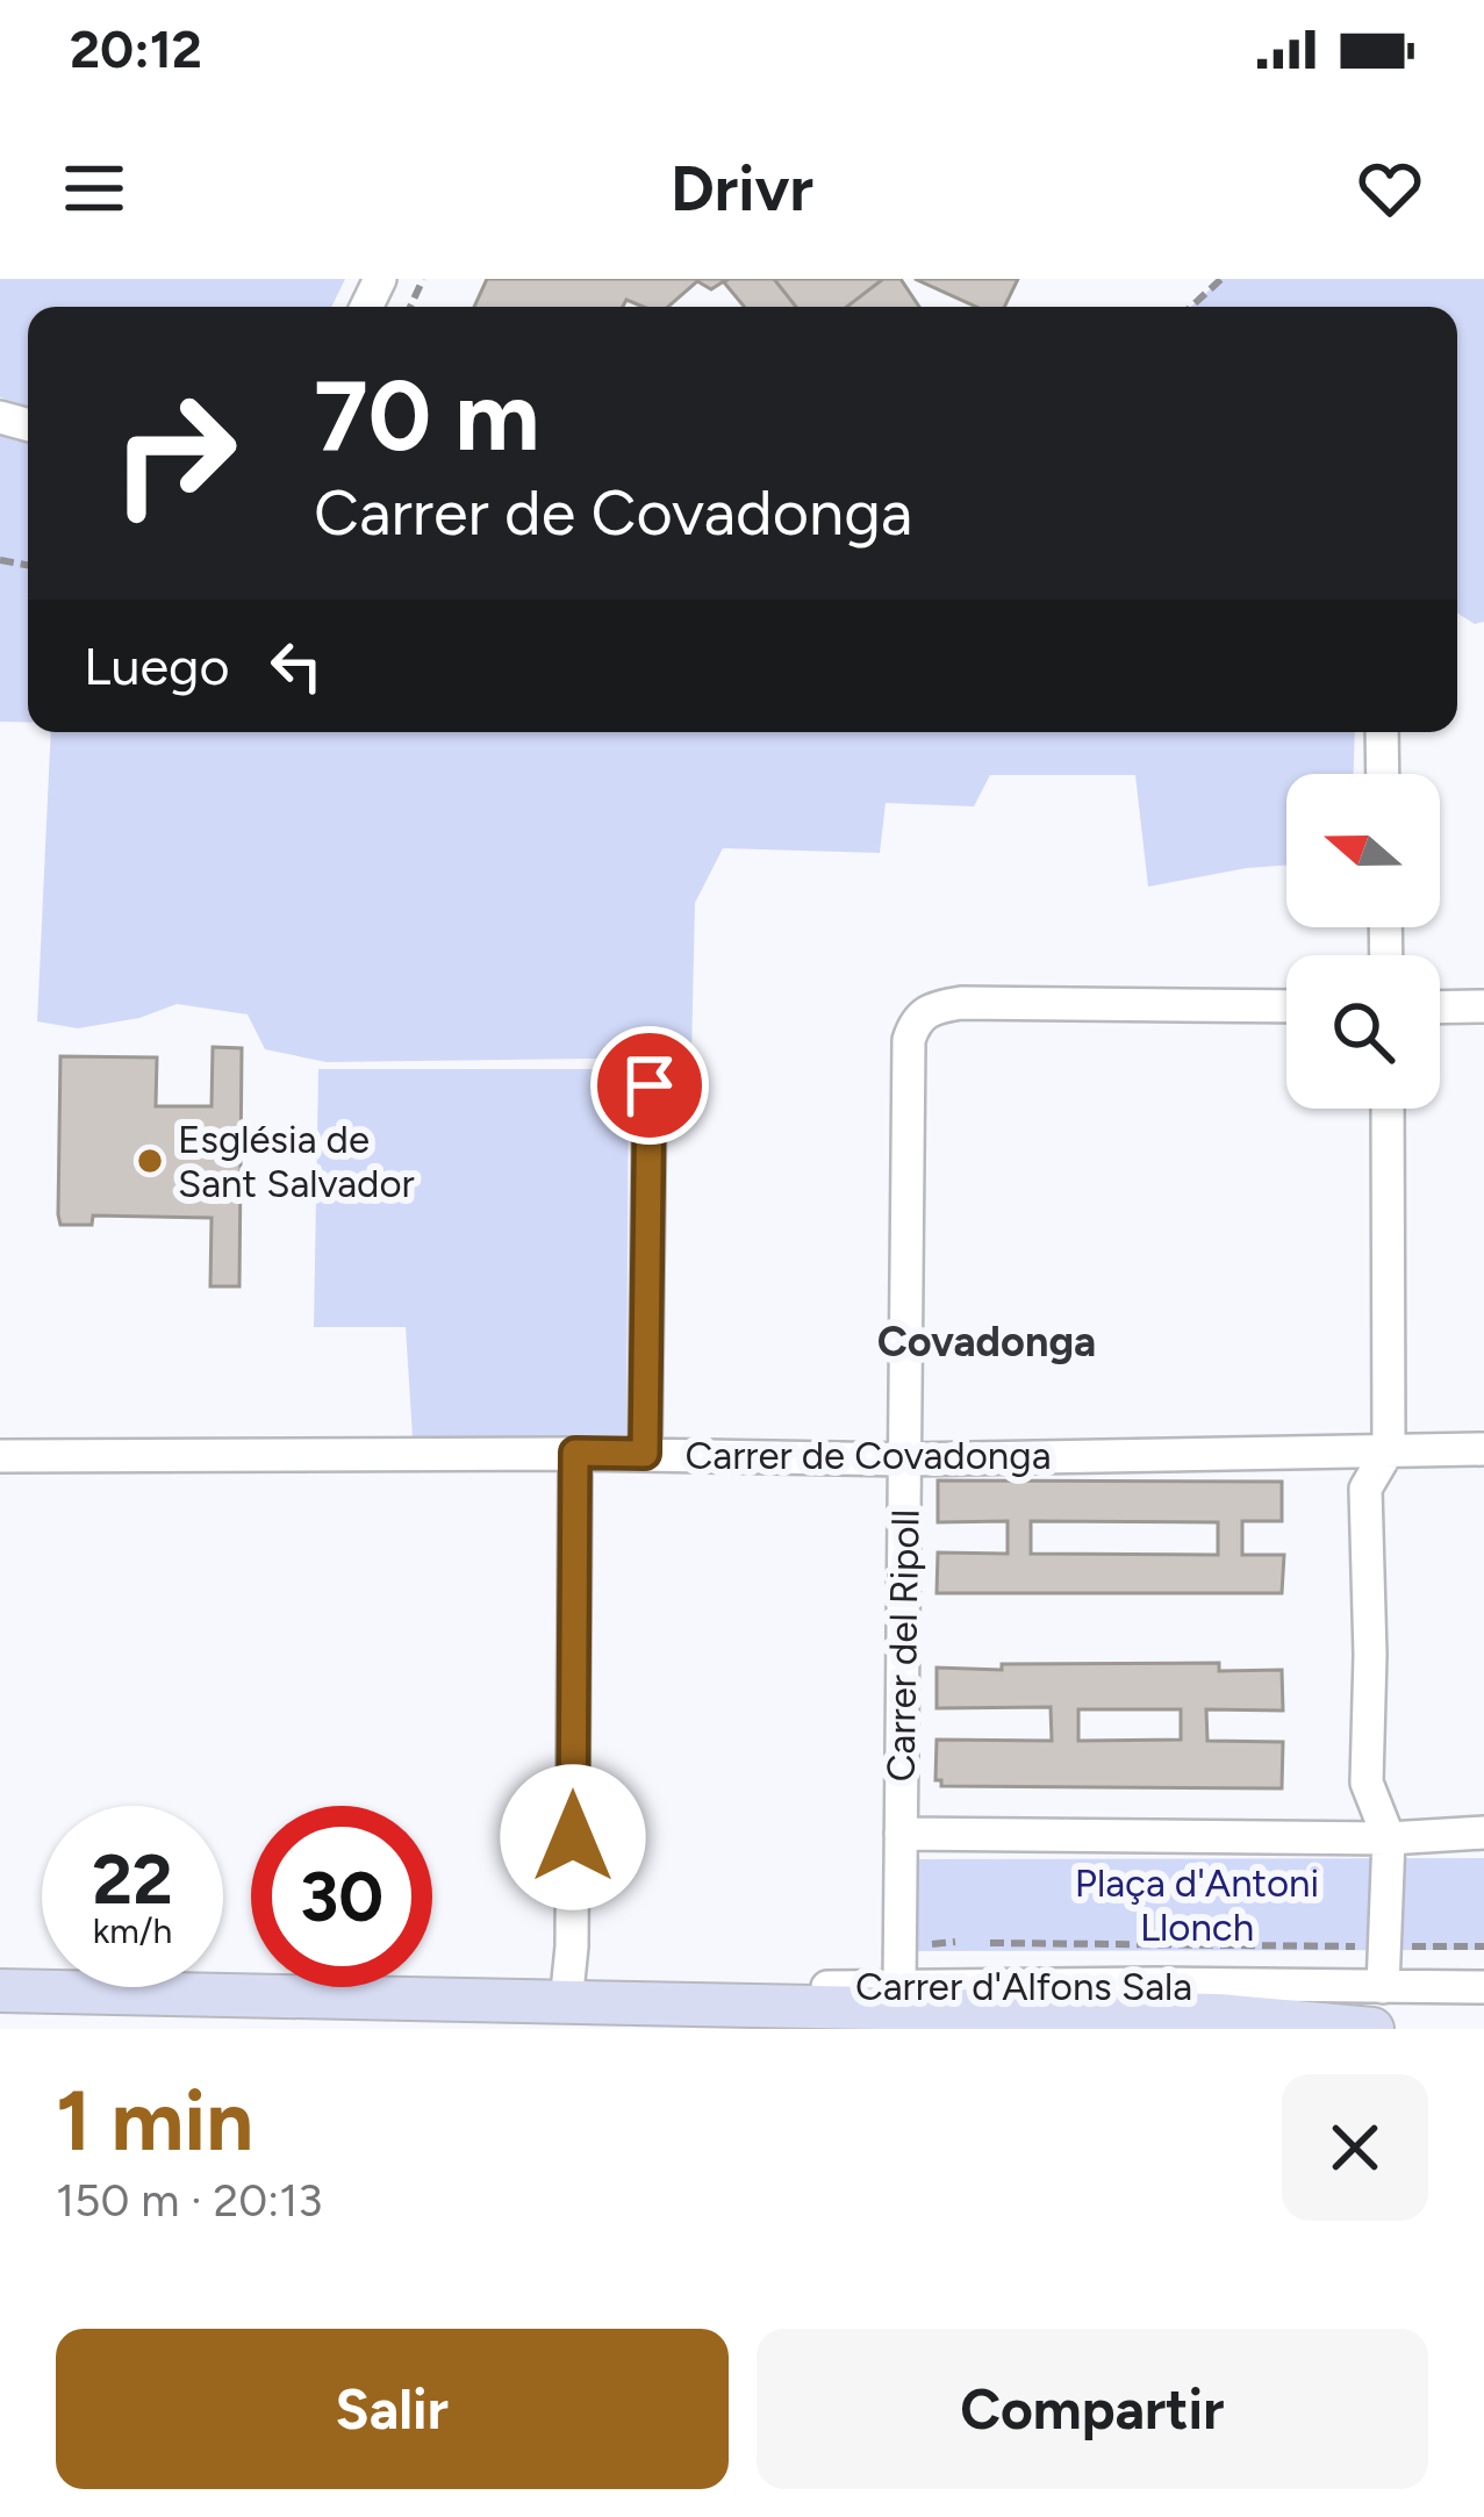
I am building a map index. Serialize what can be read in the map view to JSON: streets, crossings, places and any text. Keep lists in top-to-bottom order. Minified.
{"streets":{"street":["Carrer de Covadonga","Carrer del Ripoll","Carrer d'Alfons Sala"]},"crossings":[["Carrer de Covadonga","Carrer del Ripoll"],["Carrer del Ripoll","Carrer d'Alfons Sala"]],"districts":["Covadonga"],"parks":["Plaça d'Antoni Llonch"],"places":["Església de Sant Salvador"],"north":"left","page":{"status":"20:12","header":"Drivr","turn":["70 m","Carrer de Covadonga"],"then":"Luego","speed":"22 km/h","limit":"30","heading":["1 min","150 m · 20:13"],"buttons":["Salir","Compartir"]}}
